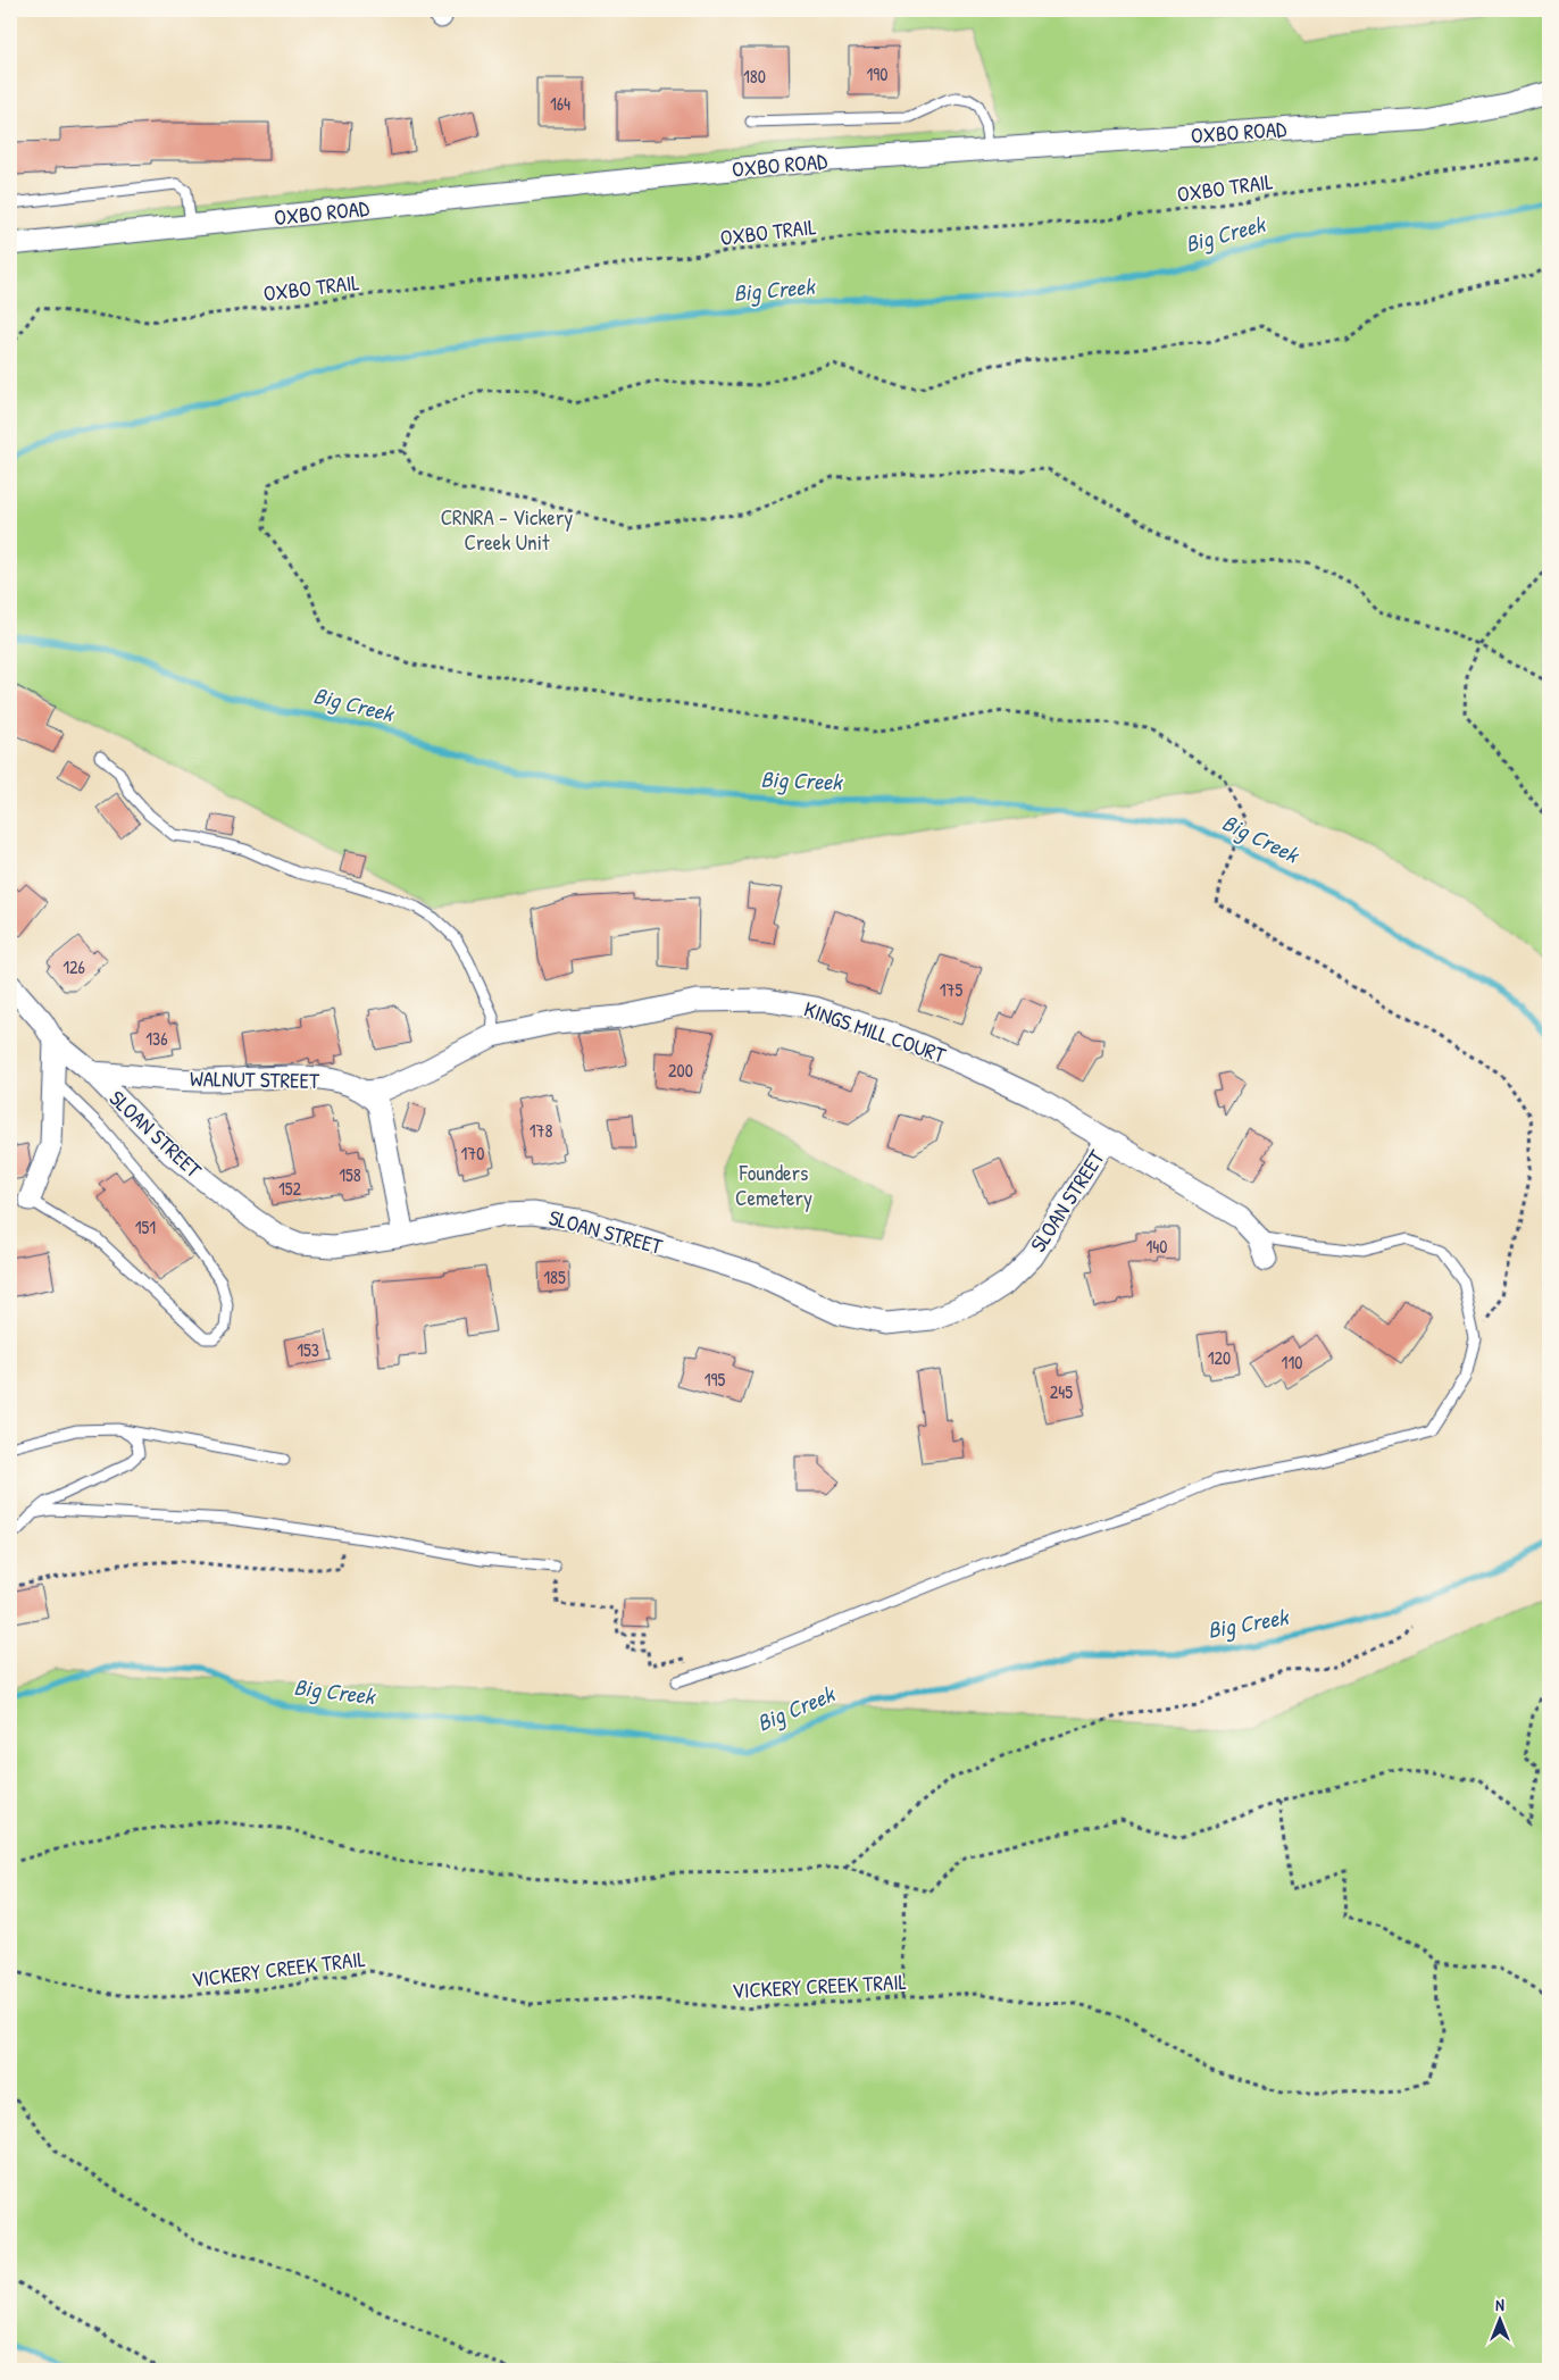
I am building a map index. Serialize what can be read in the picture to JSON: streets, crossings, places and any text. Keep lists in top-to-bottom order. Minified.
{"streets":{"street":["OXBO ROAD","KINGS MILL COURT","WALNUT STREET","SLOAN STREET"],"path":["OXBO TRAIL","VICKERY CREEK TRAIL"]},"crossings":[["KINGS MILL COURT","WALNUT STREET"],["KINGS MILL COURT","SLOAN STREET"],["WALNUT STREET","SLOAN STREET"]],"water":["Big Creek"],"parks":["CRNRA - Vickery Creek Unit","Founders Cemetery"],"house_numbers":["190","180","164","126","175","136","200","178","170","158","152","151","140","185","153","120","110","195","245"],"north":"top"}
